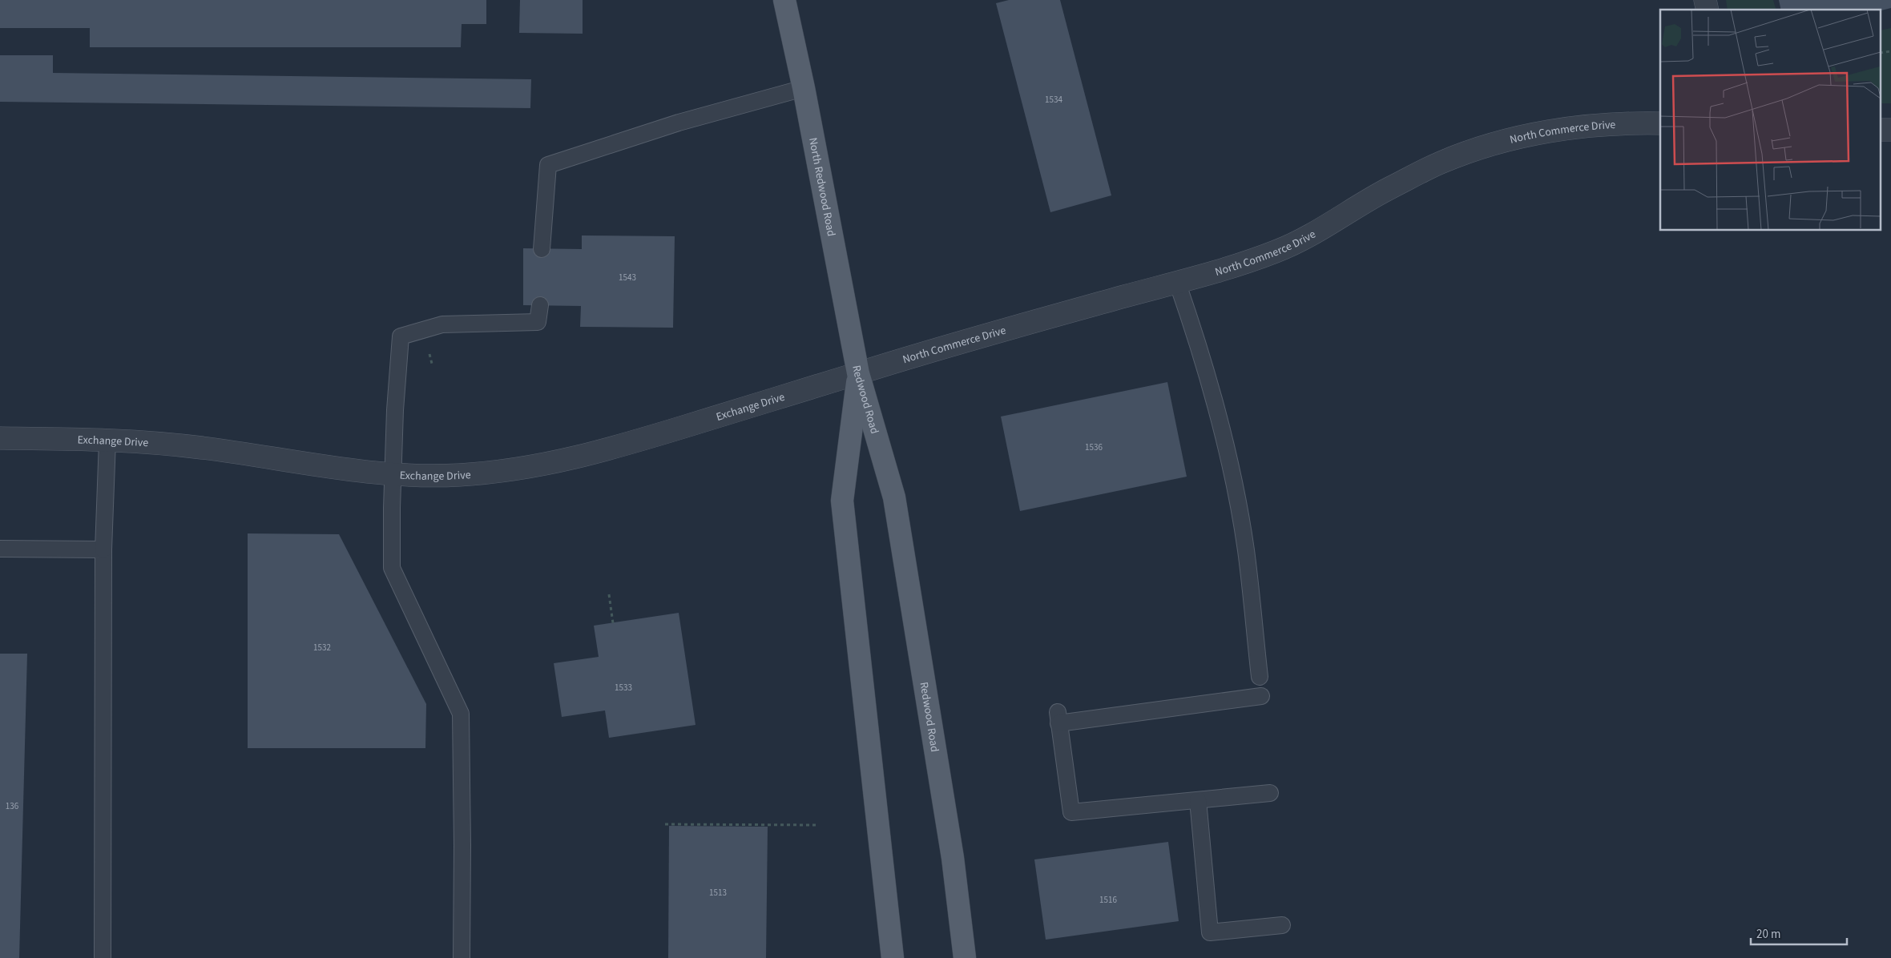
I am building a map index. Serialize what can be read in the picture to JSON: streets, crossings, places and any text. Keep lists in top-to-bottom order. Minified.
{"streets":{"main road":["North Redwood Road","Redwood Road"],"street":["North Commerce Drive","Exchange Drive"]},"crossings":[["North Commerce Drive","North Redwood Road"],["North Commerce Drive","Exchange Drive"],["North Commerce Drive","Redwood Road"],["North Redwood Road","Exchange Drive"],["North Redwood Road","Redwood Road"],["Exchange Drive","Redwood Road"]],"house_numbers":["1534","1543","1536","1532","1533","136","1513","1516"],"scale_bar":"20 m"}
